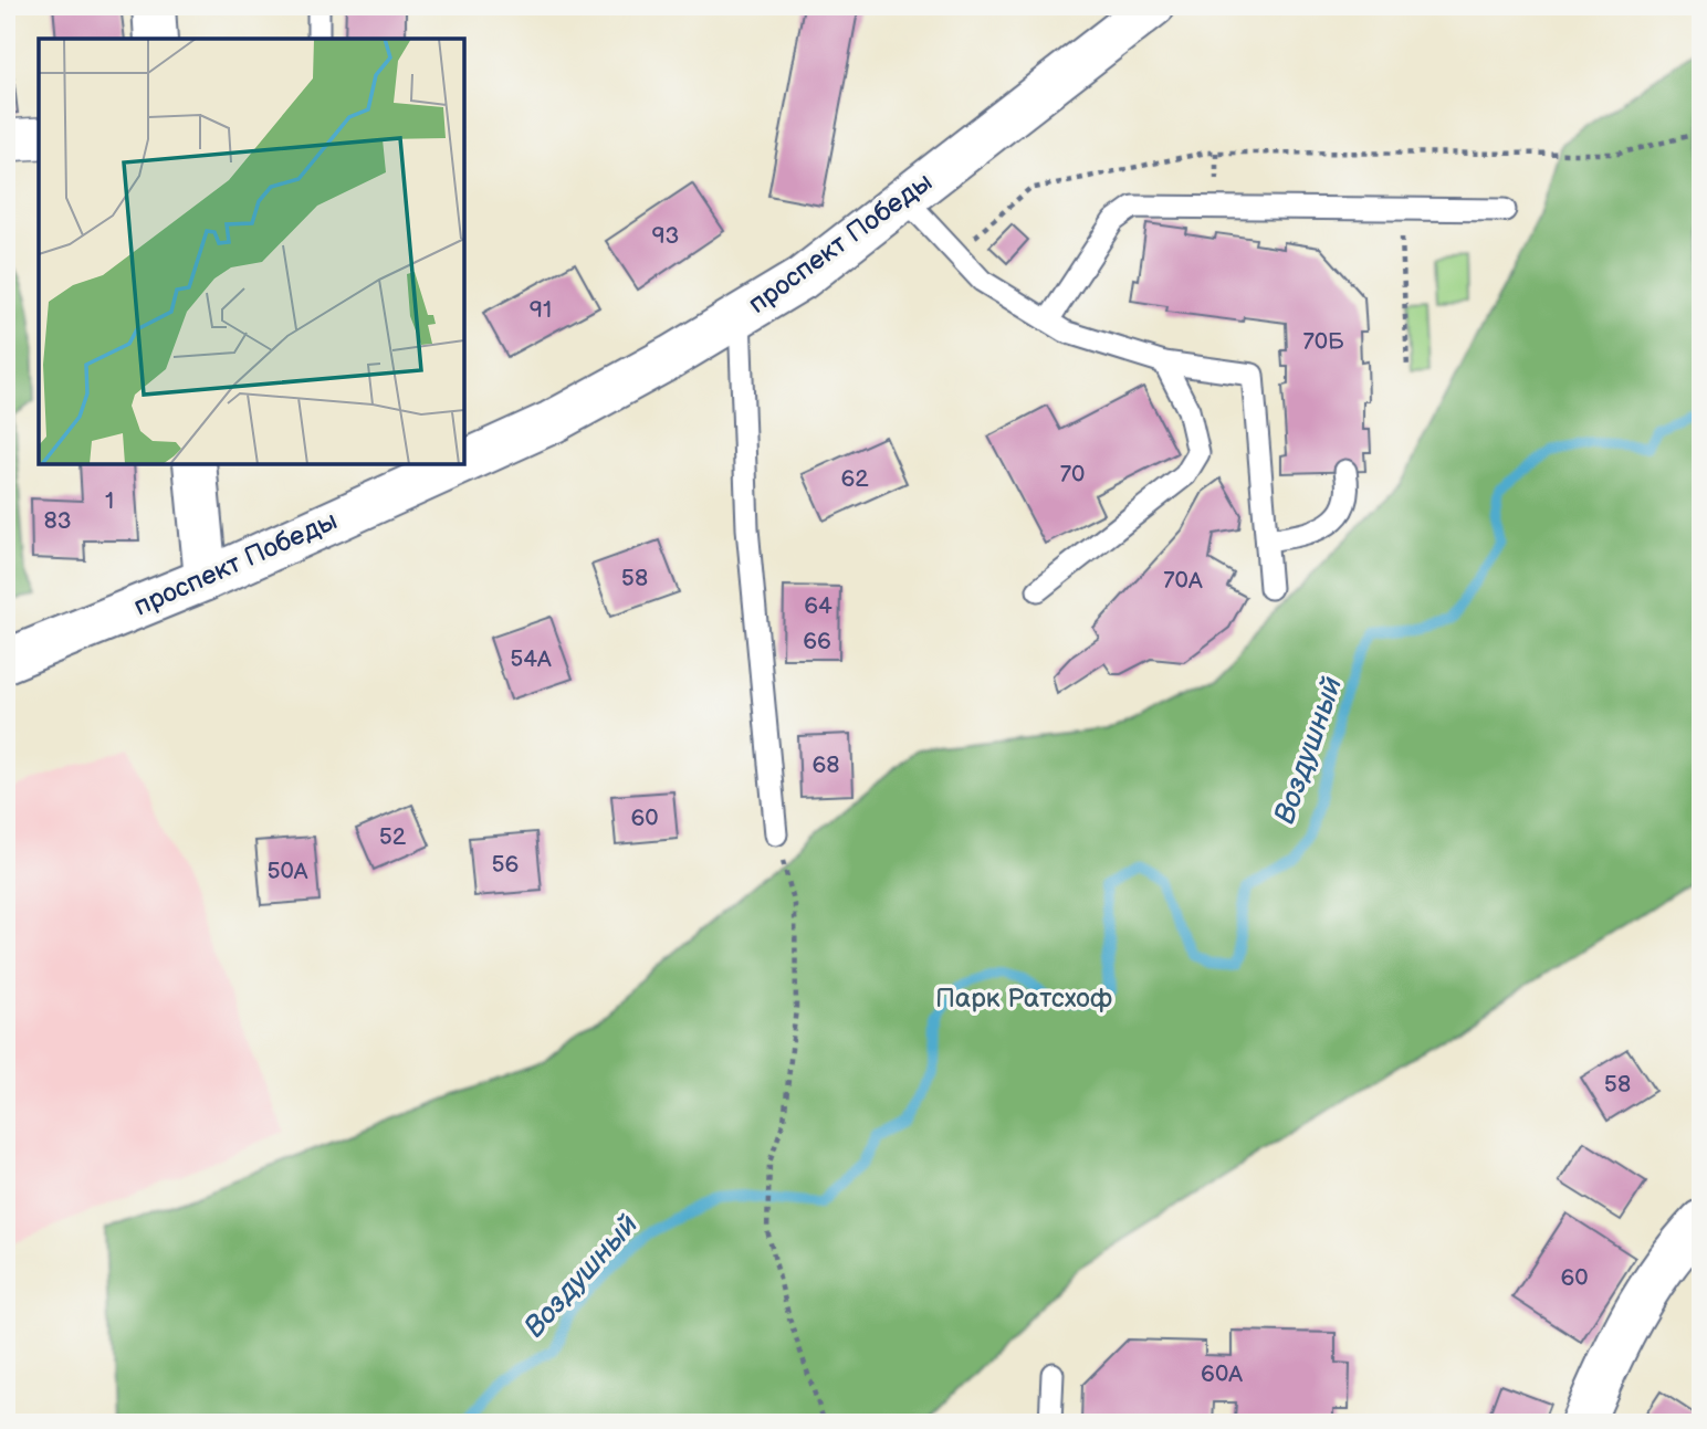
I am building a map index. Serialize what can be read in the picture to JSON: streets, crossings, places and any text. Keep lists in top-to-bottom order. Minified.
{"streets":{"main road":["проспект Победы"]},"water":["Воздушный"],"parks":["Парк Ратсхоф"],"house_numbers":["93","91","70Б","70","62","1","83","58","70А","64","66","54А","68","60","52","56","50А","58","60","60А"]}
